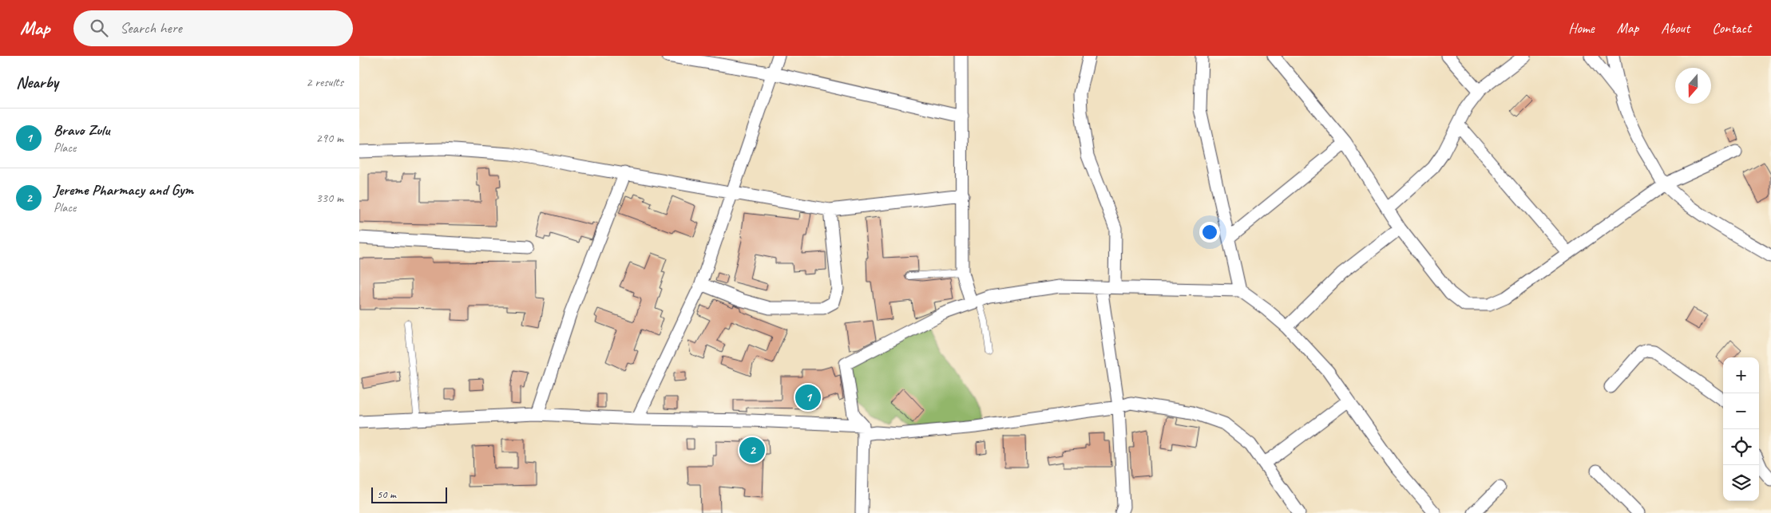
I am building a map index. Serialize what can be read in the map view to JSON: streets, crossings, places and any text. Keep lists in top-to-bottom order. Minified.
{"scale_bar":"50 m","north":"bottom","page":{"header":"Map","search":"Search here","nav":["Home","Map","About","Contact"],"heading":["Nearby","2 results"],"list":[{"mark":"1","name":"Bravo Zulu","note":"Place","value":"290 m"},{"mark":"2","name":"Jereme Pharmacy and Gym","note":"Place","value":"330 m"}],"map_buttons":["+","−"],"pins":["1","2"],"scale":"50 m"}}
